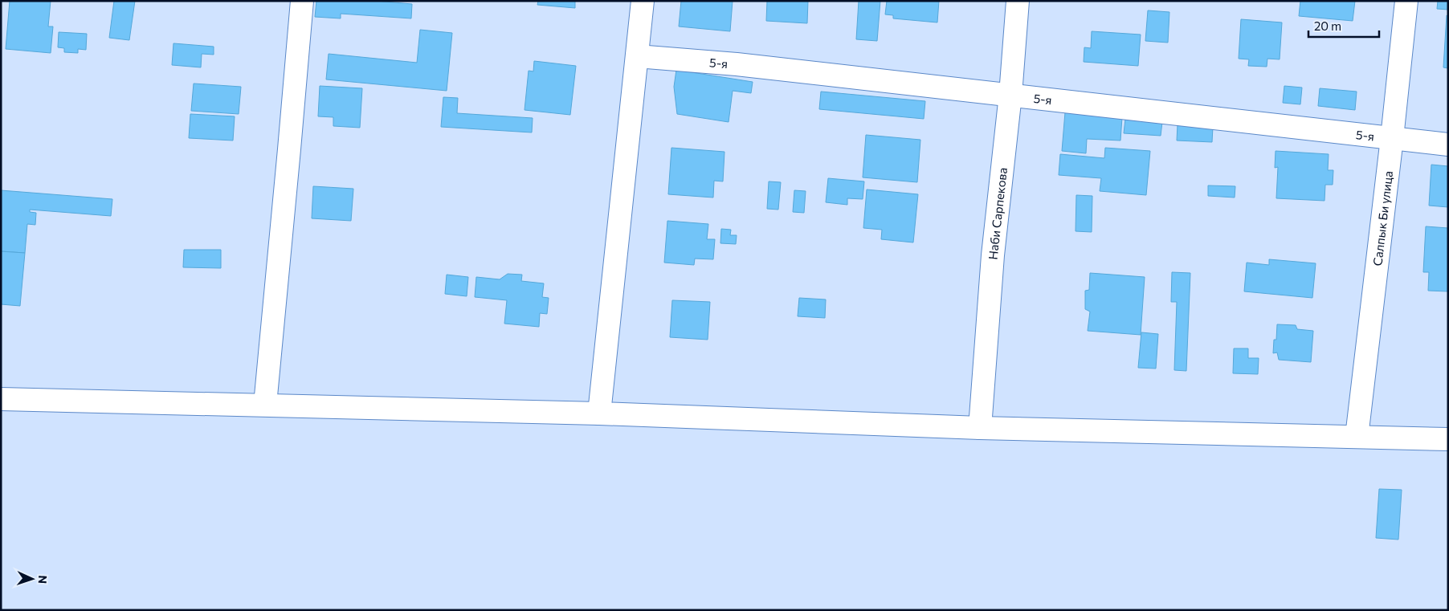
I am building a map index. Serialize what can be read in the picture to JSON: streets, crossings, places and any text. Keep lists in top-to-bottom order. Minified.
{"streets":{"street":["5-я","Наби Сарпекова","Салпык Би улица"]},"crossings":[["5-я","Наби Сарпекова"],["5-я","Салпык Би улица"]],"scale_bar":"20 m","north":"right"}
